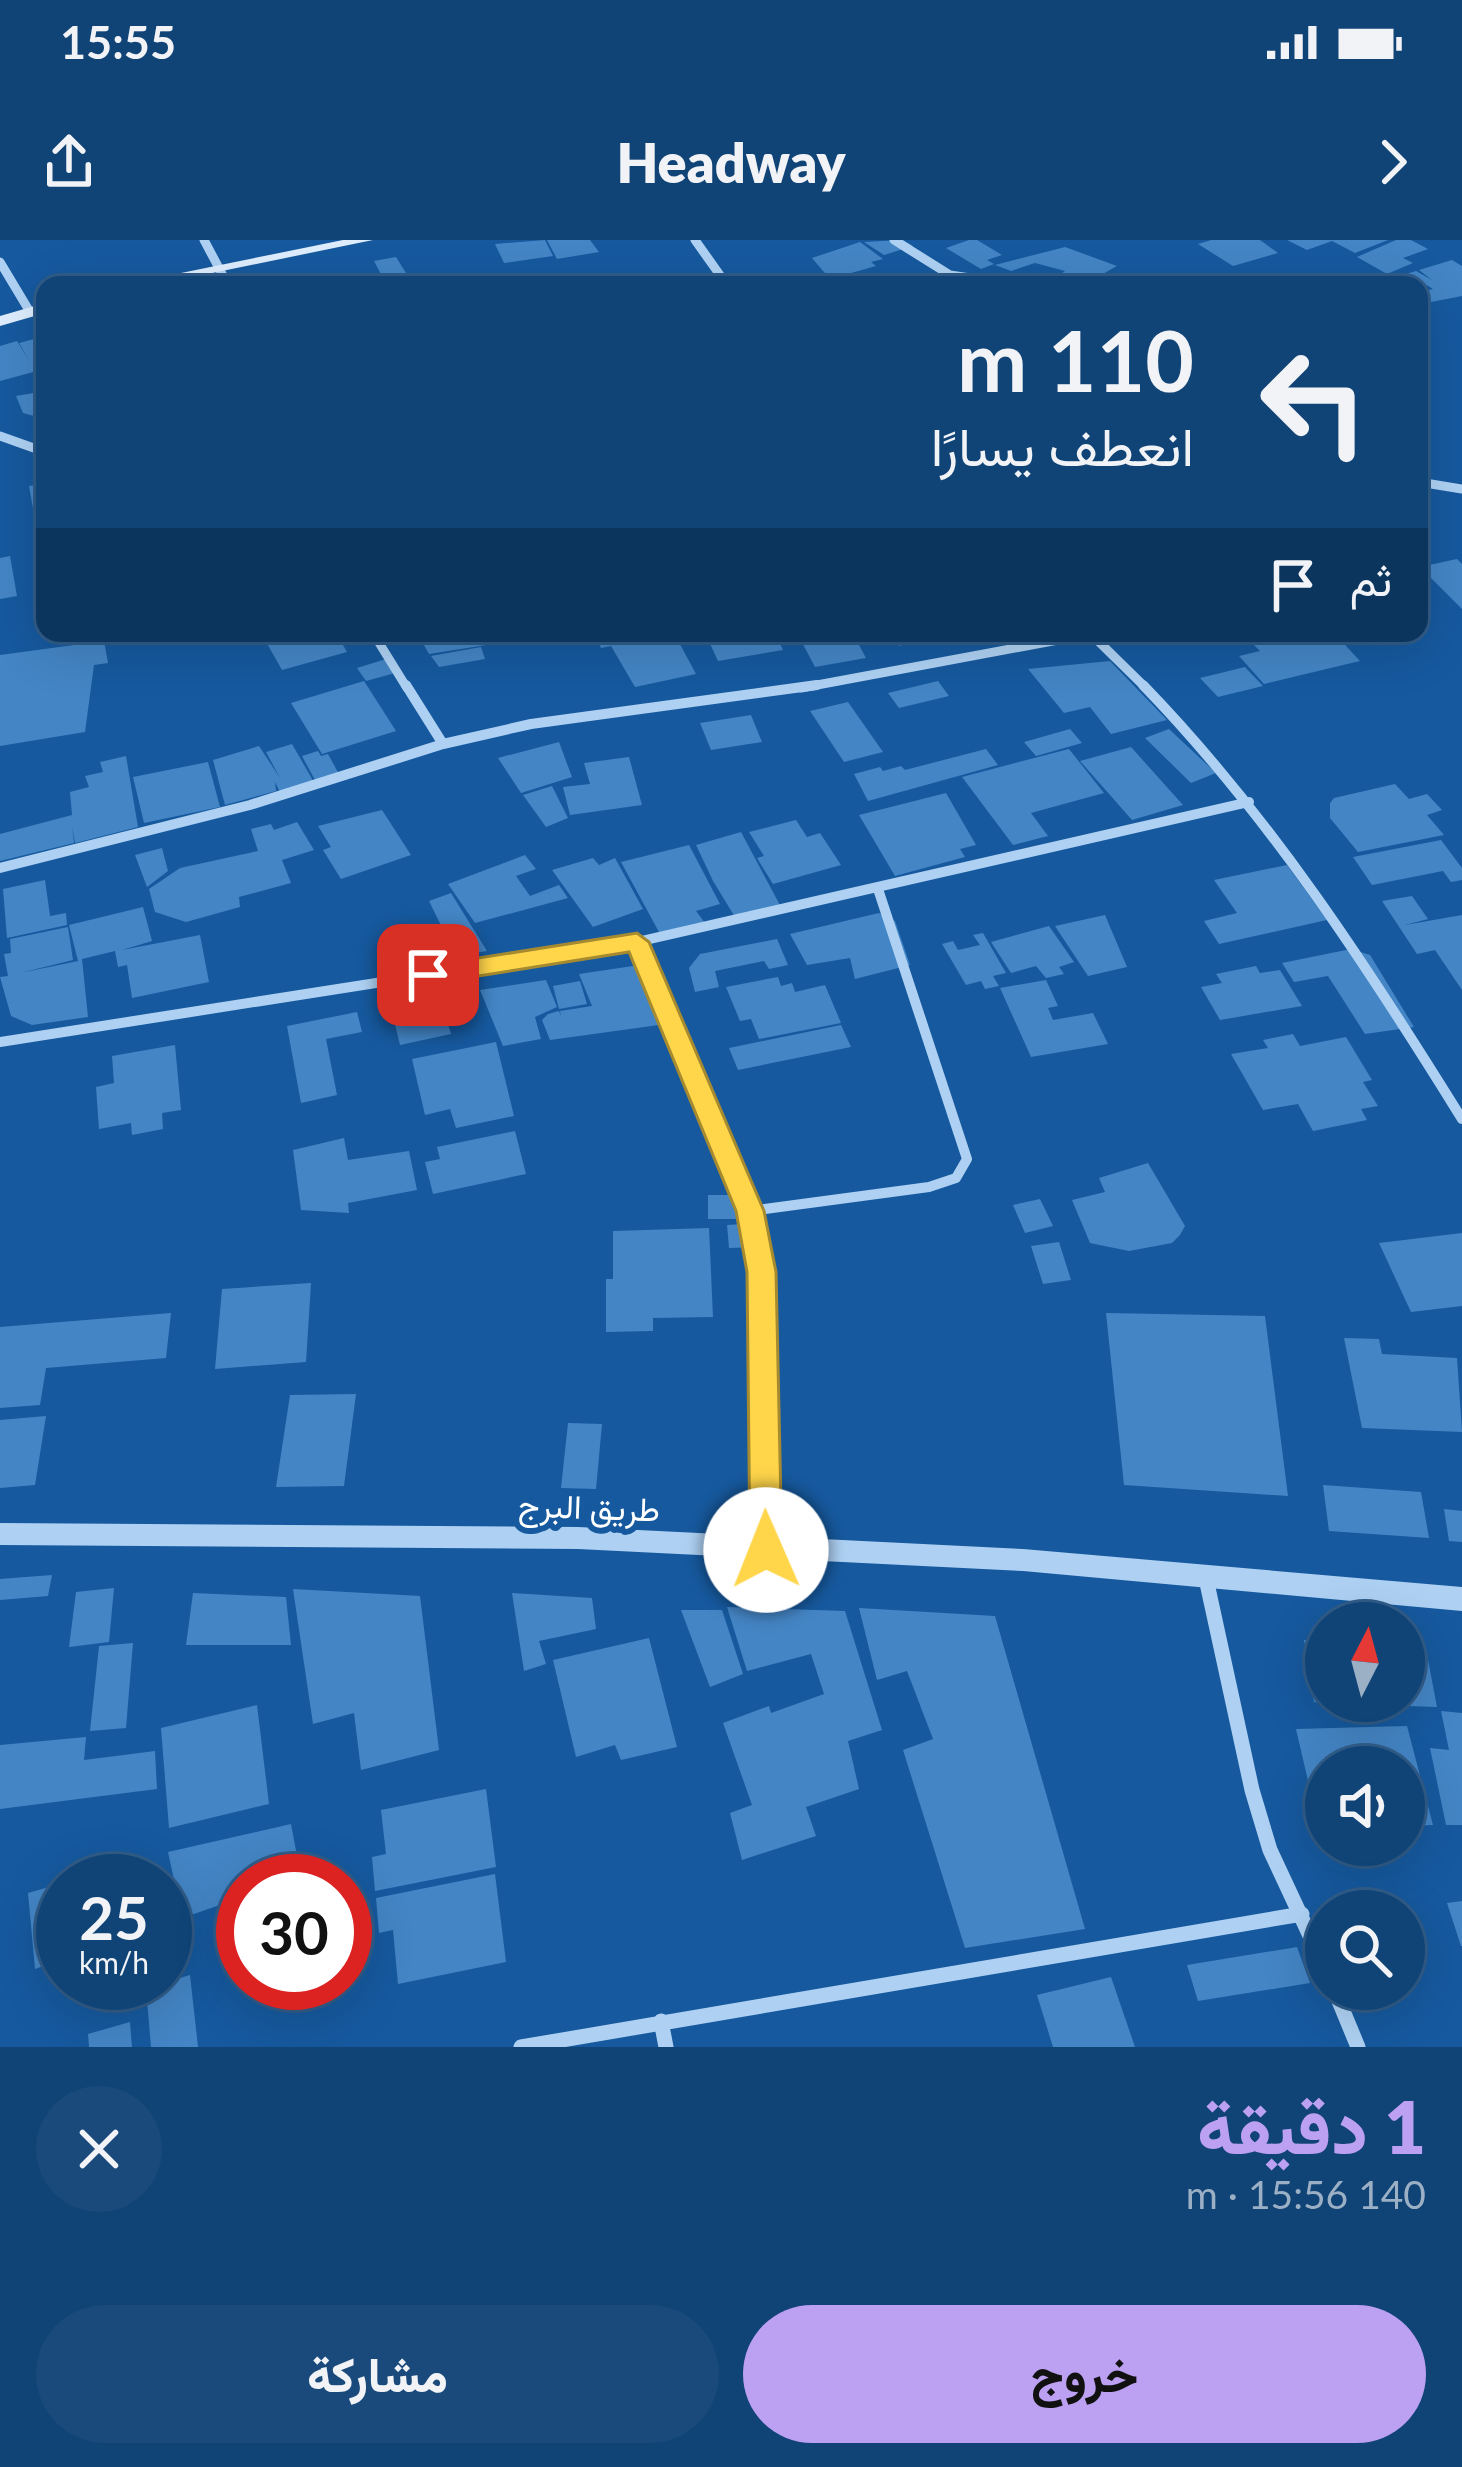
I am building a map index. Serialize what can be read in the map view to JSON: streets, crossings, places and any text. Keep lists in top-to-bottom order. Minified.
{"streets":{"street":["طريق البرج"]},"north":"top","page":{"status":"15:55","header":"Headway","turn":["110 m","انعطف يسارًا"],"then":"ثم","speed":"25 km/h","limit":"30","heading":["1 دقيقة","140 m · 15:56"],"buttons":["خروج","مشاركة"]}}
